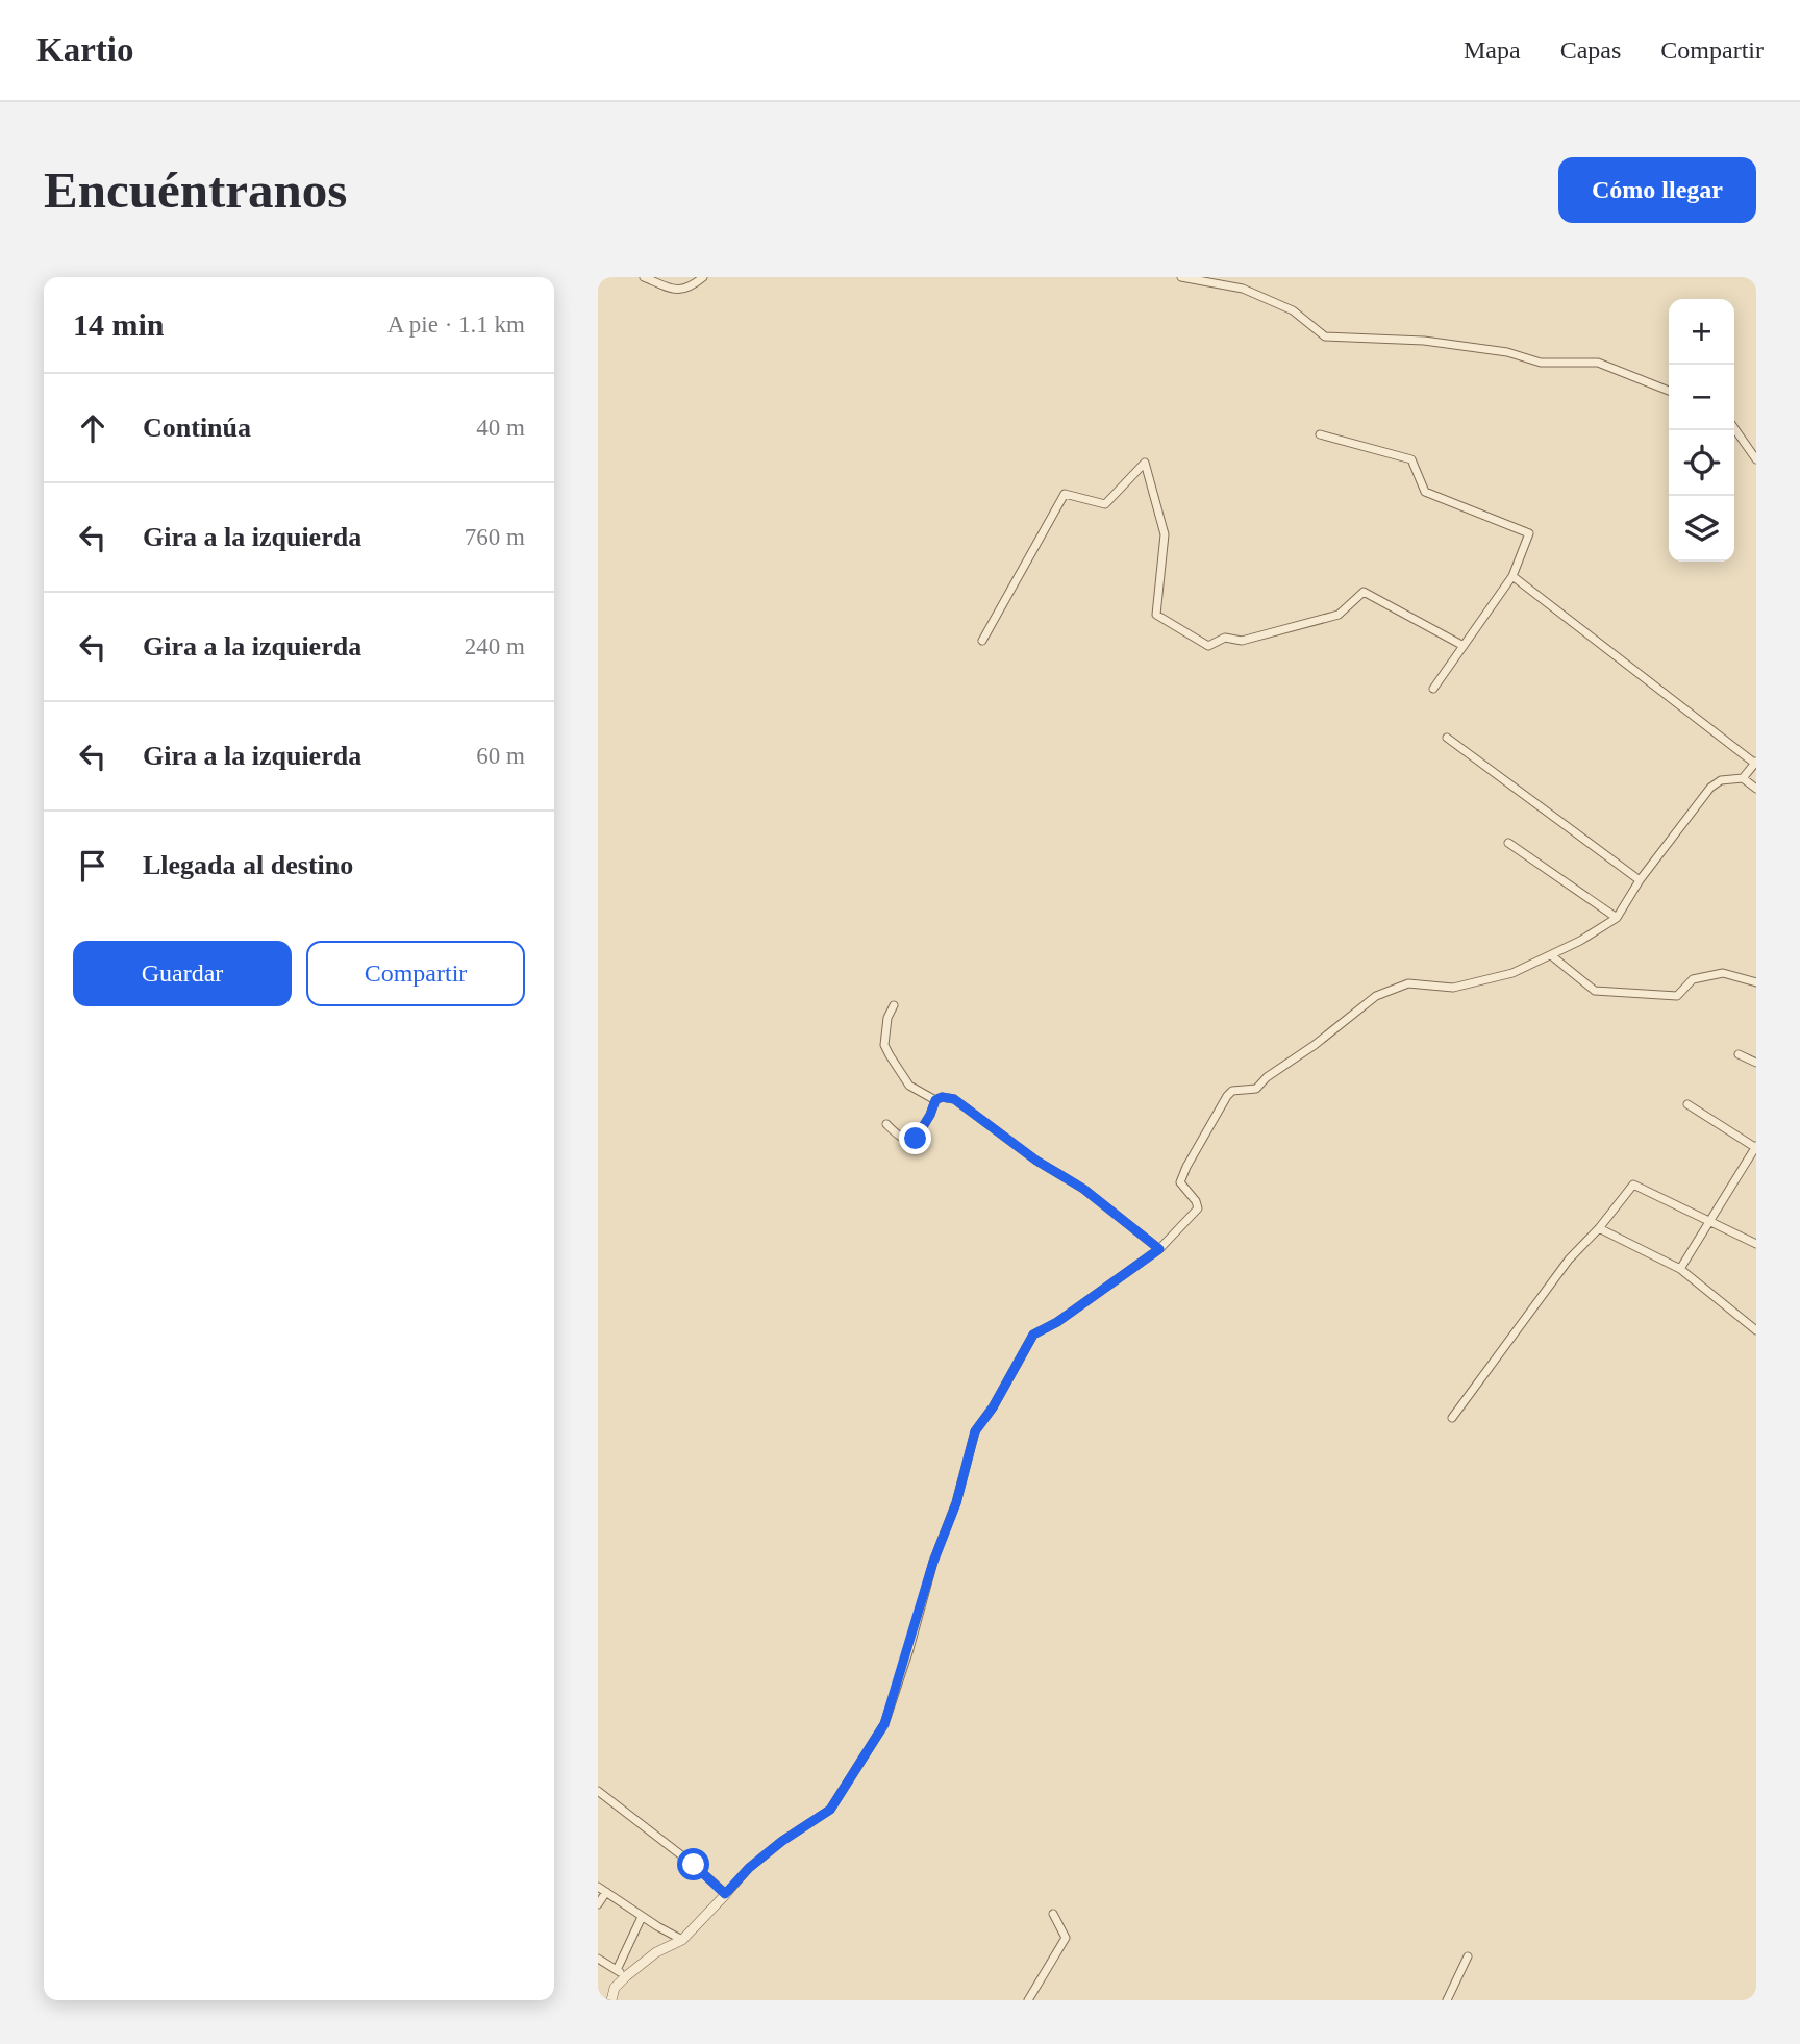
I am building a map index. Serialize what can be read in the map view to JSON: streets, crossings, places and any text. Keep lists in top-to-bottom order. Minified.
{"page":{"header":"Kartio","nav":["Mapa","Capas","Compartir"],"buttons":["Cómo llegar",["Guardar","Compartir"]],"title":"Encuéntranos","heading":["14 min","A pie · 1.1 km"],"map_buttons":["+","−"],"list":[["Continúa","40 m"],["Gira a la izquierda","760 m"],["Gira a la izquierda","240 m"],["Gira a la izquierda","60 m"],"Llegada al destino"]}}
